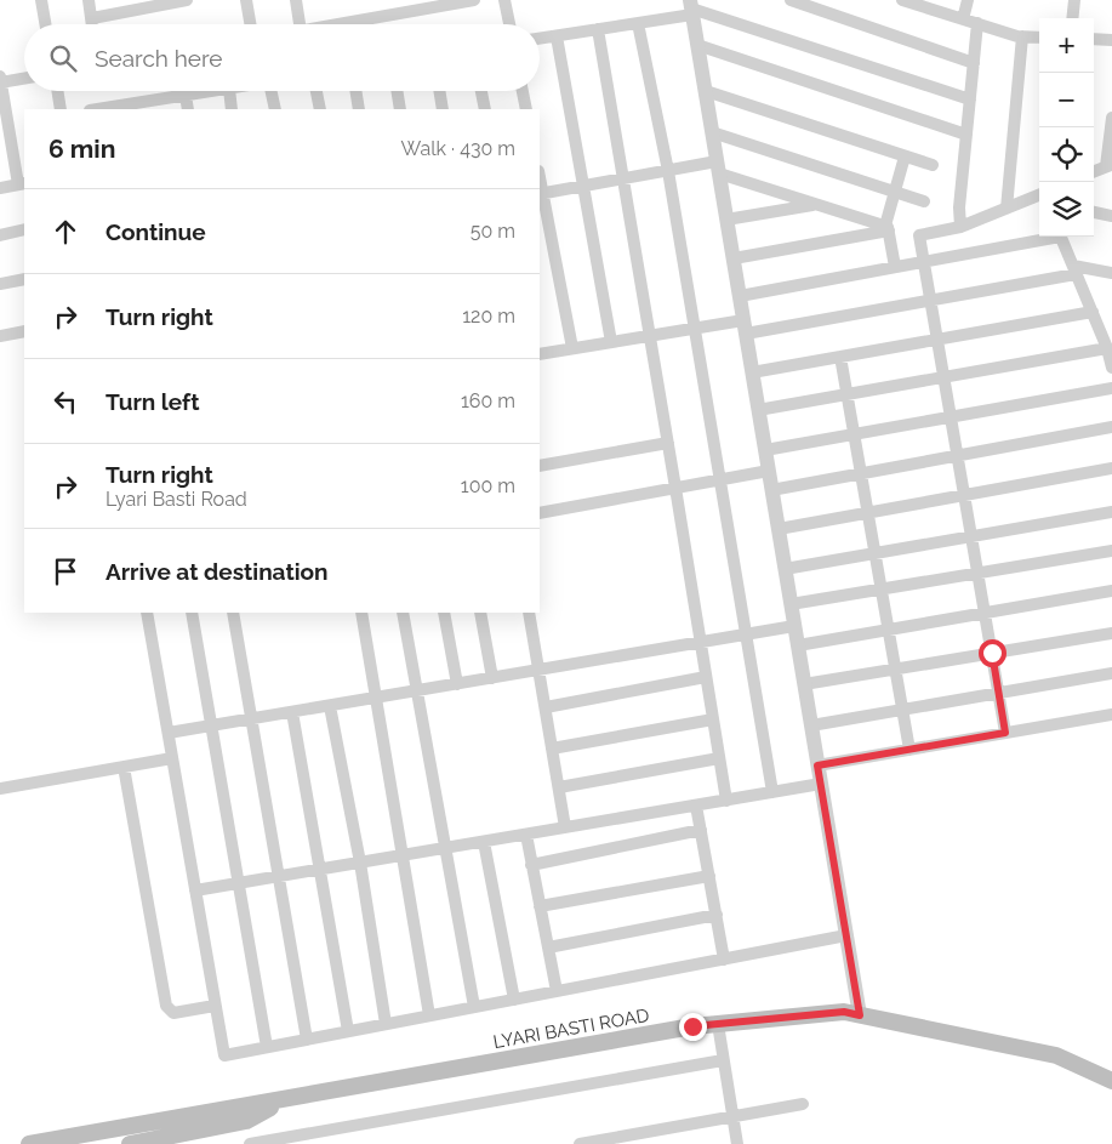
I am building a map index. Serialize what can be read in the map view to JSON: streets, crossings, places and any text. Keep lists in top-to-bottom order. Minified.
{"streets":{"main road":["LYARI BASTI ROAD"]},"page":{"map_buttons":["+","−"],"search":"Search here","heading":["6 min","Walk · 430 m"],"list":[["Continue","50 m"],["Turn right","120 m"],["Turn left","160 m"],["Turn right","Lyari Basti Road","100 m"],"Arrive at destination"]}}
